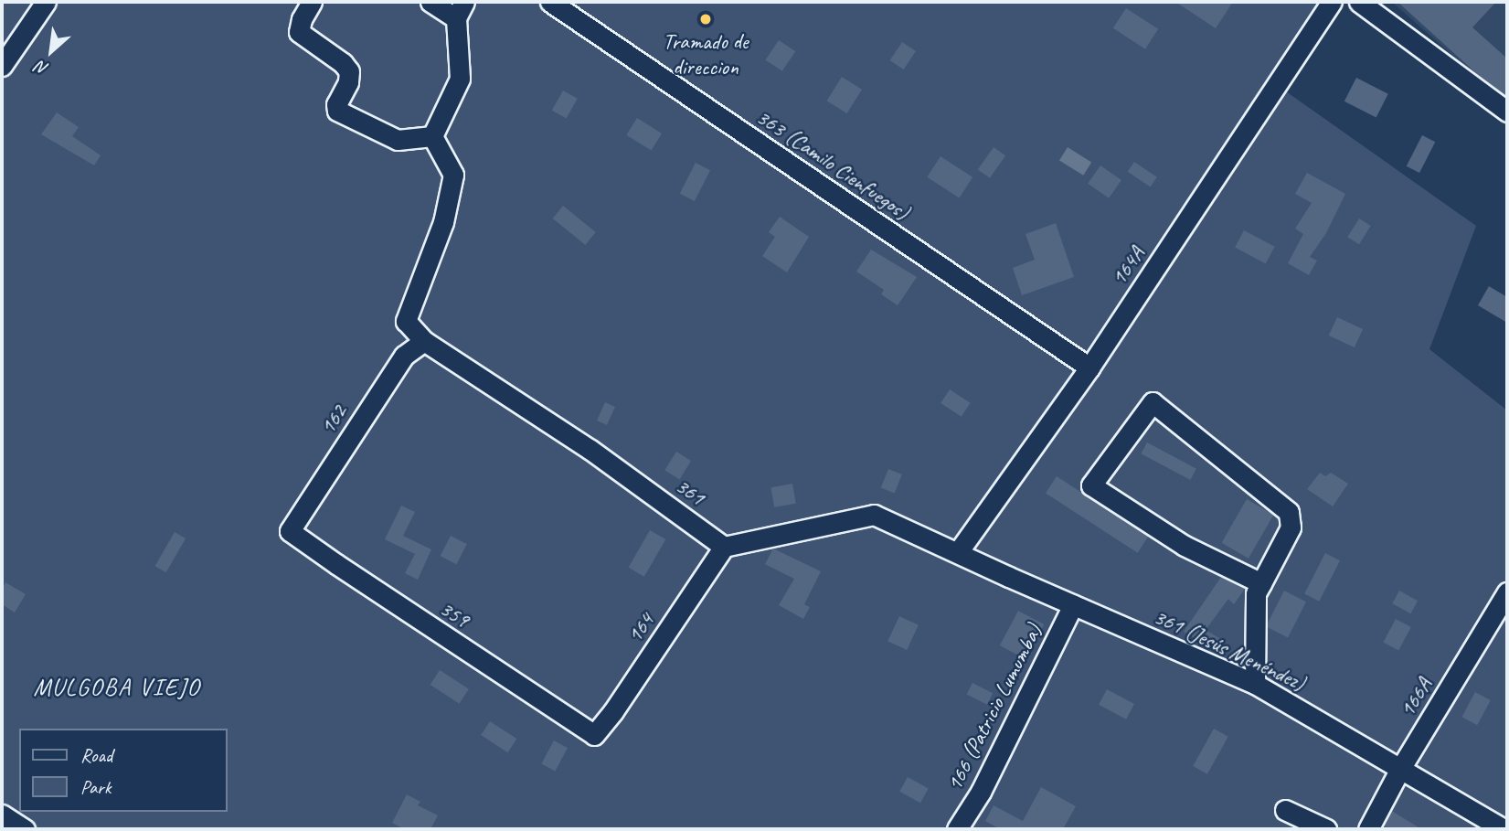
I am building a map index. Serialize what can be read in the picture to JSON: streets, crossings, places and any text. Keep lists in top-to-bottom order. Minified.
{"streets":{"street":["363 (Camilo Cienfuegos)","164A","162","361","359","164","361 (Jesús Menéndez)","166A","166 (Patricio Lumumba)"]},"crossings":[["363 (Camilo Cienfuegos)","164A"],["164A","361 (Jesús Menéndez)"],["162","361"],["162","359"],["361","164"],["359","164"],["361 (Jesús Menéndez)","166A"],["361 (Jesús Menéndez)","166 (Patricio Lumumba)"]],"districts":["MULGOBA VIEJO"],"places":["Tramado de direccion"],"legend":["Road","Park"],"north":"bottom left"}
